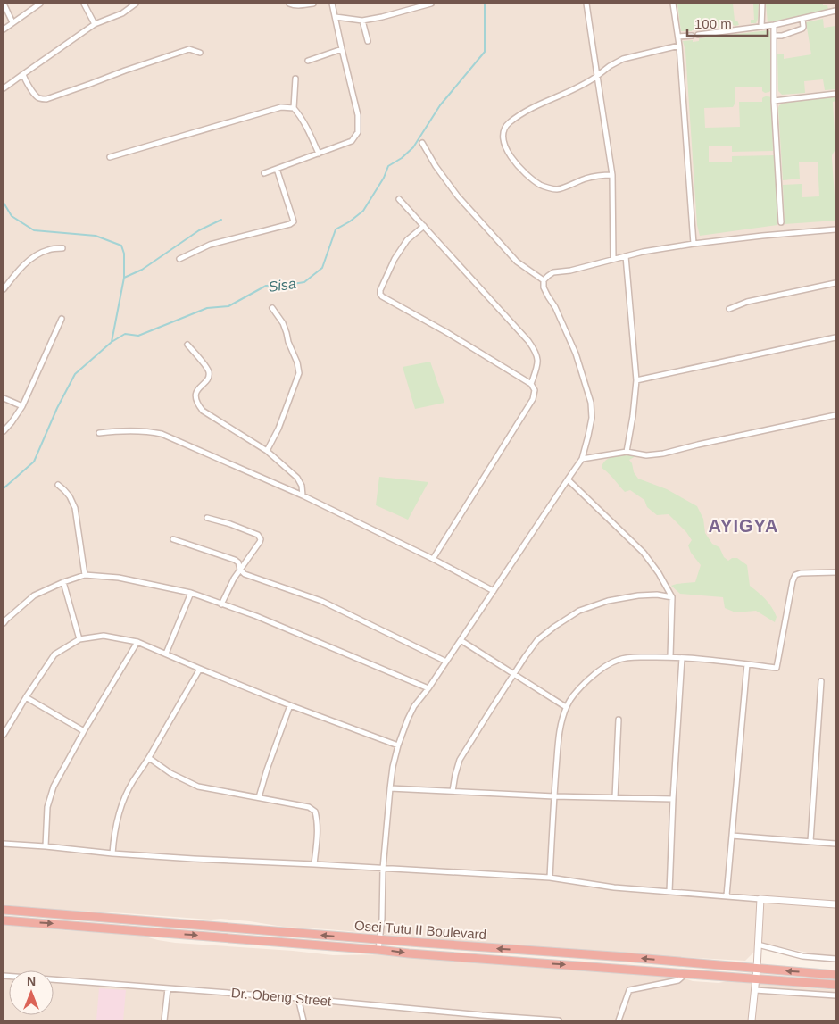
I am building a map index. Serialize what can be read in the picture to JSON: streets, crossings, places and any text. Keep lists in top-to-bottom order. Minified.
{"streets":{"highway":["Osei Tutu II Boulevard"],"street":["Dr. Obeng Street"]},"districts":["AYIGYA"],"water":["Sisa"],"scale_bar":"100 m","north":"top"}
